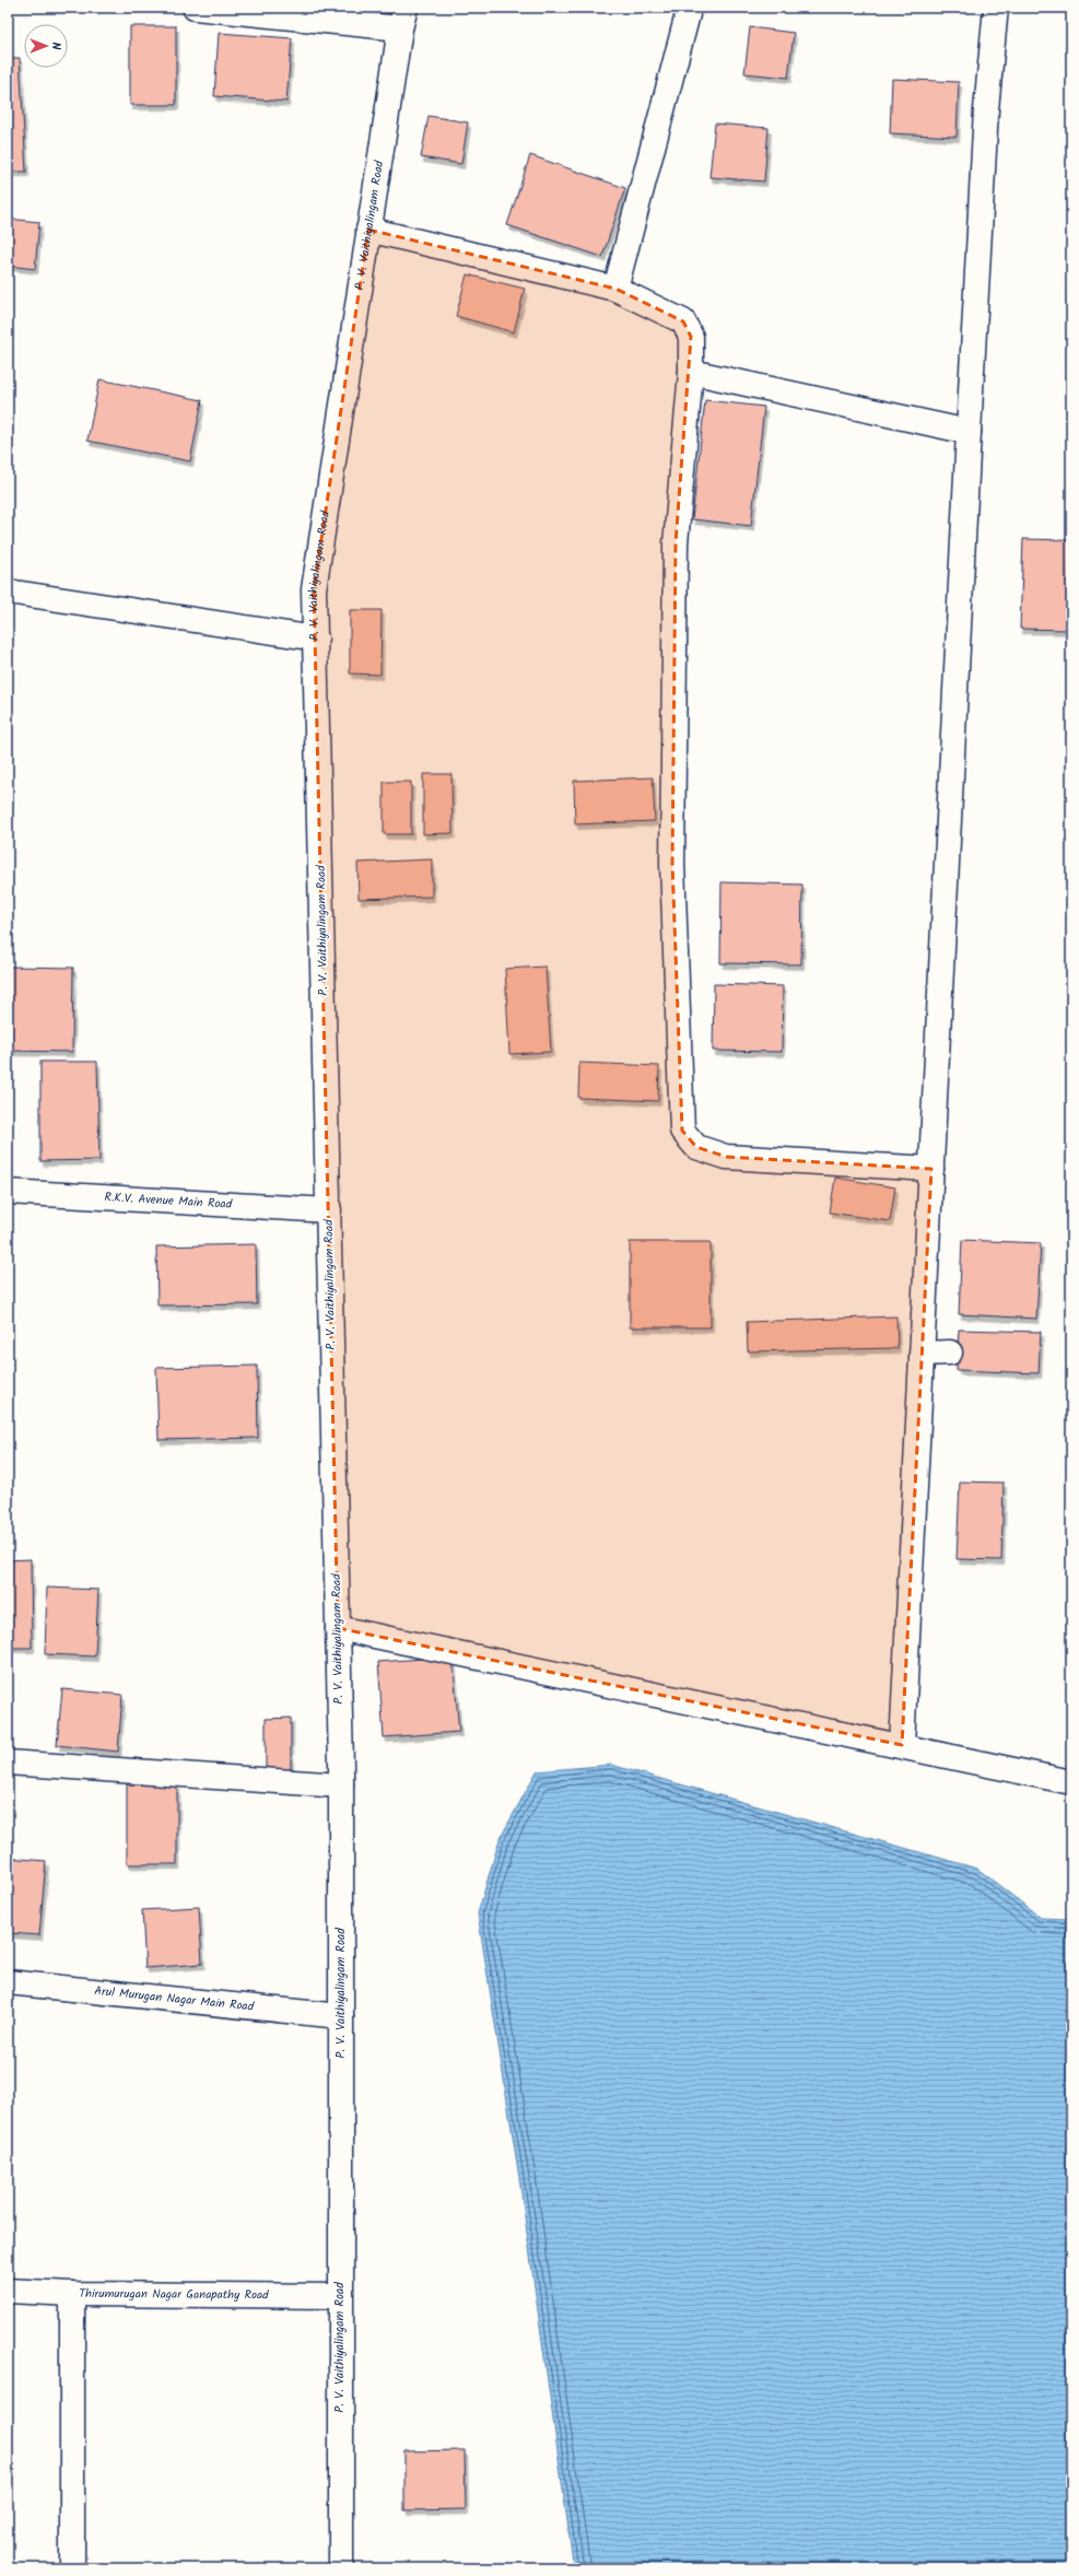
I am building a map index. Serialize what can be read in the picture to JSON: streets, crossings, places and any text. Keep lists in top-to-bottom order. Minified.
{"streets":{"street":["P. V. Vaithiyalingam Road","R.K.V. Avenue Main Road","Arul Murugan Nagar Main Road","Thirumurugan Nagar Ganapathy Road"]},"crossings":[["P. V. Vaithiyalingam Road","R.K.V. Avenue Main Road"],["P. V. Vaithiyalingam Road","Arul Murugan Nagar Main Road"],["P. V. Vaithiyalingam Road","Thirumurugan Nagar Ganapathy Road"]],"north":"right"}
